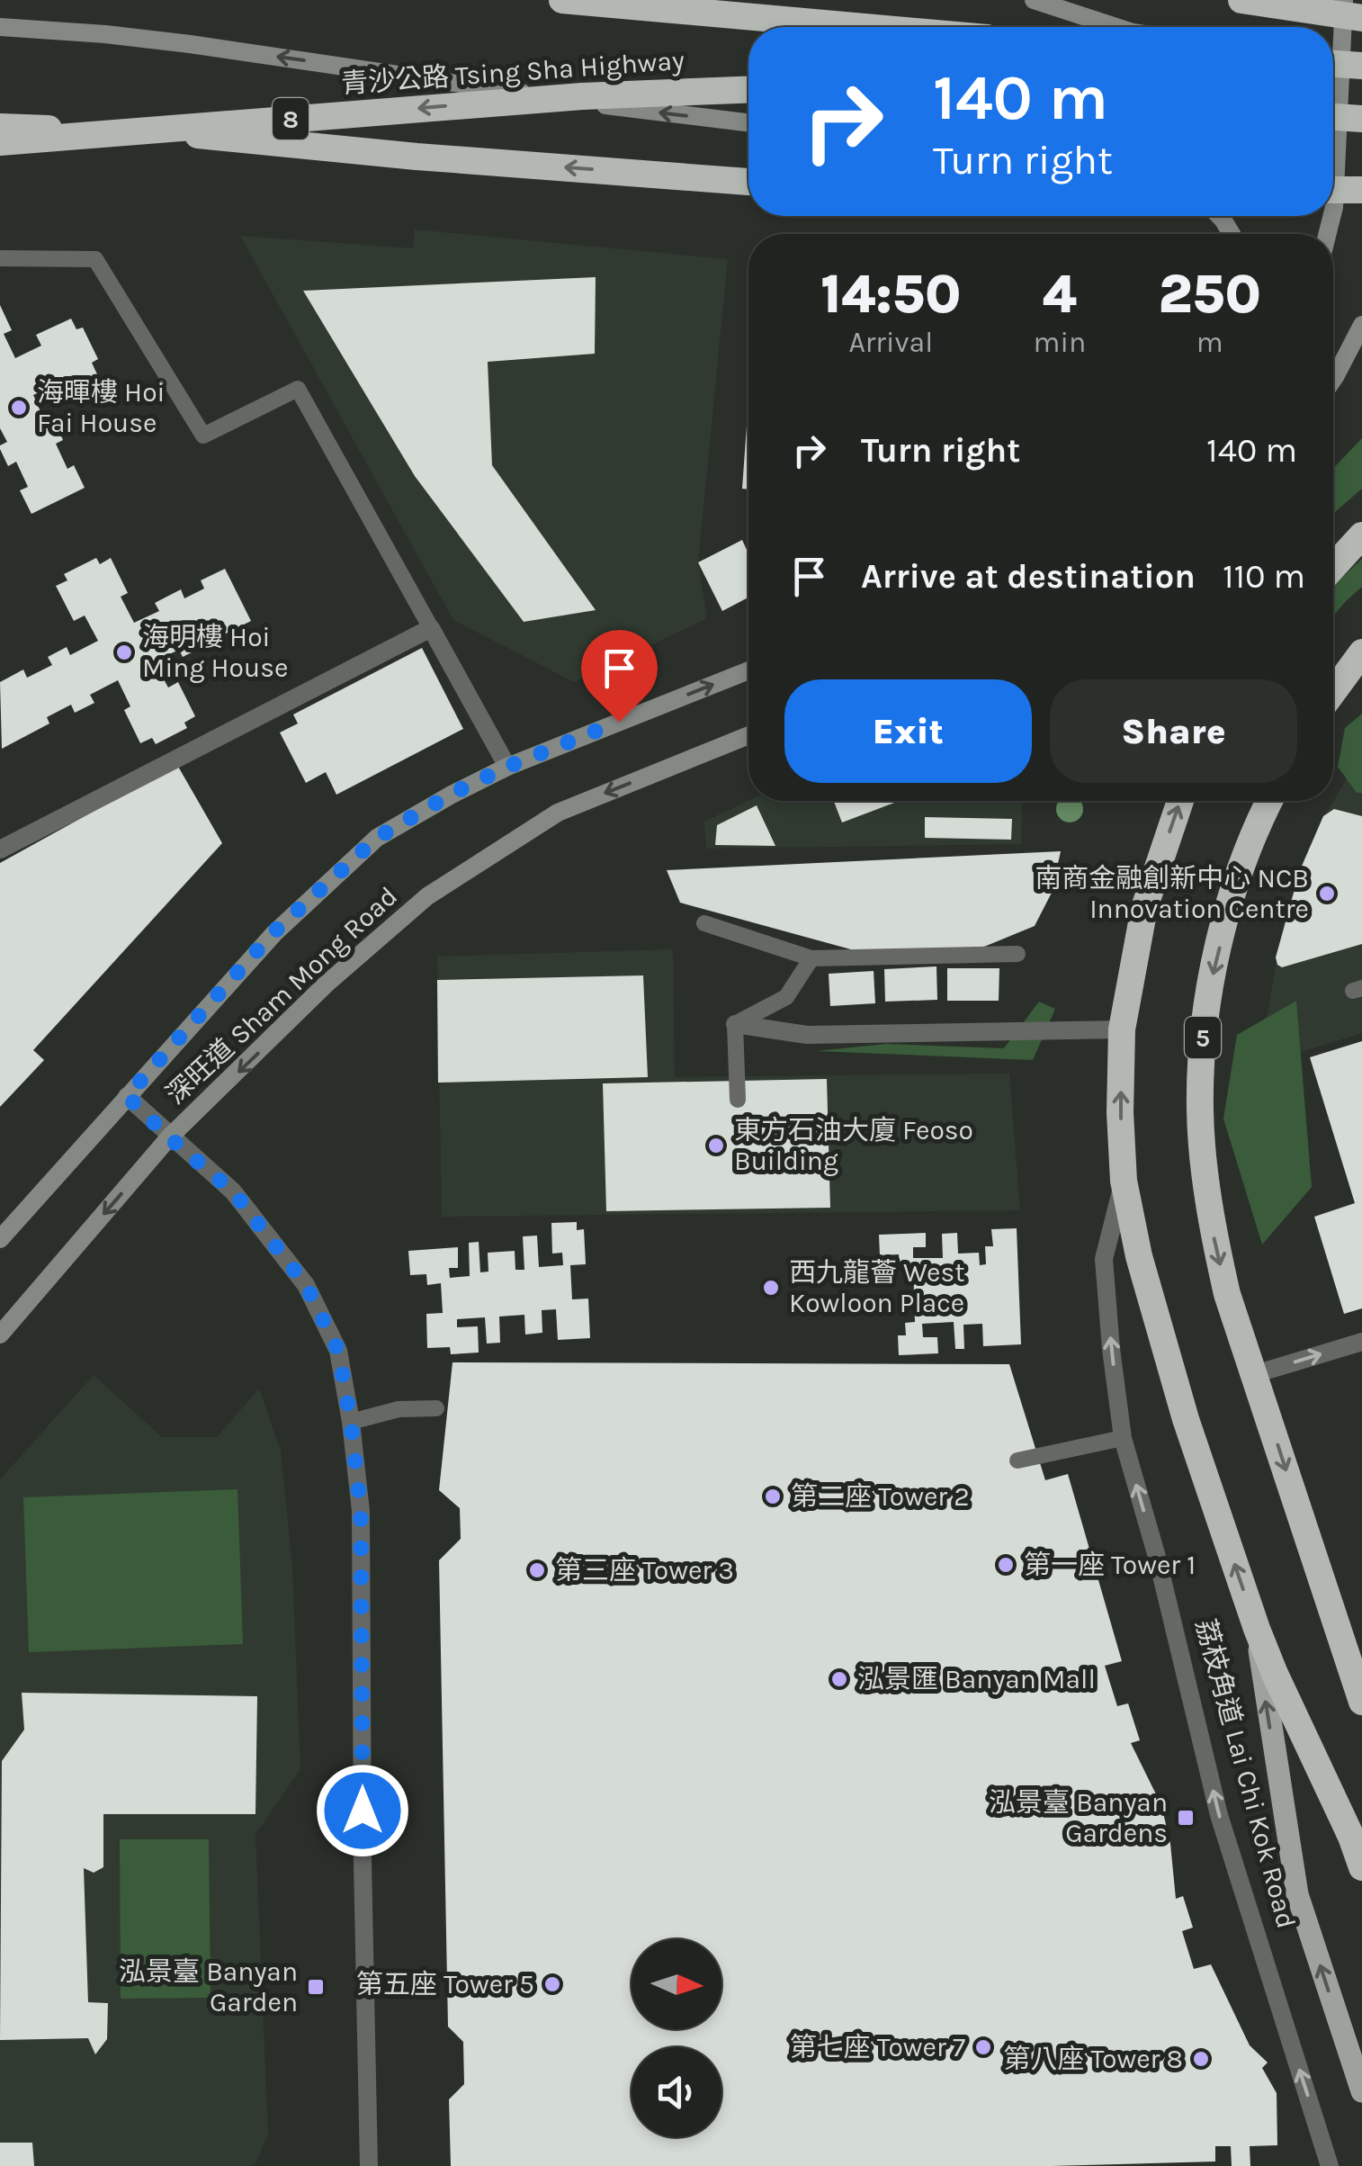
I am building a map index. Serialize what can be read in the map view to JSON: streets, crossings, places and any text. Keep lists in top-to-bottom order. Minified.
{"streets":{"highway":["青沙公路 Tsing Sha Highway","8","5","荔枝角道 Lai Chi Kok Road"],"street":["深旺道 Sham Mong Road"]},"places":{"other":["海暉樓 Hoi Fai House","海明樓 Hoi Ming House","南商金融創新中心 NCB Innovation Centre","東方石油大廈 Feoso Building","西九龍薈 West Kowloon Place","第二座 Tower 2","第一座 Tower 1","第三座 Tower 3","泓景匯 Banyan Mall","第五座 Tower 5","第七座 Tower 7","第八座 Tower 8"],"transit":["泓景臺 Banyan Gardens","泓景臺 Banyan Garden"]},"north":"right","page":{"turn":["140 m","Turn right"],"eta":["14:50","Arrival","4","min","250","m"],"list":[{"name":"Turn right","value":"140 m"},{"name":"Arrive at destination","value":"110 m"}],"buttons":["Exit","Share"]}}
